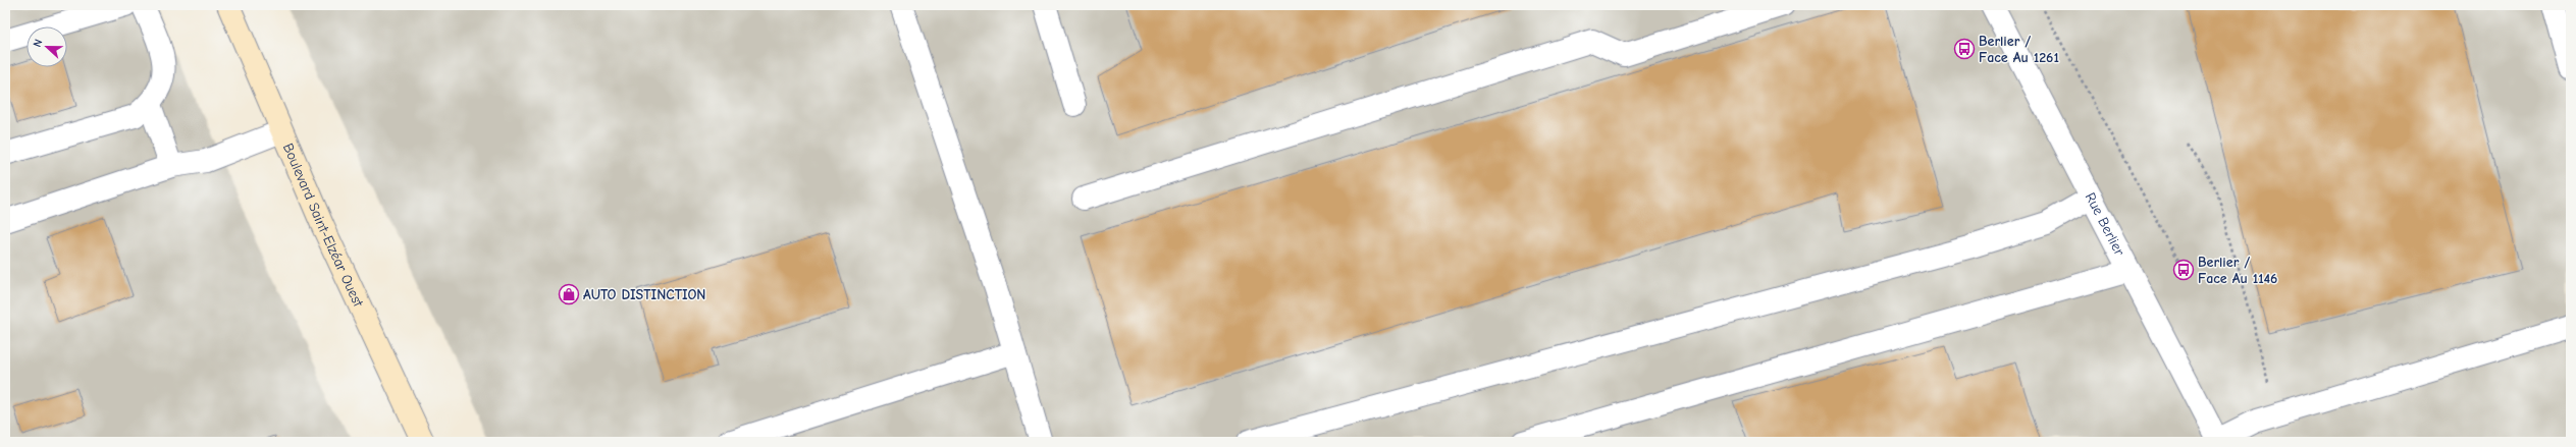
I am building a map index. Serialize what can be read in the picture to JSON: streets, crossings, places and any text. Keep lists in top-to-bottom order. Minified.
{"streets":{"street":["Rue Berlier","Boulevard Saint-Elzéar Ouest"]},"places":{"bus stop":["Berlier / Face Au 1261","Berlier / Face Au 1146"],"shop":["AUTO DISTINCTION"]},"north":"left"}
